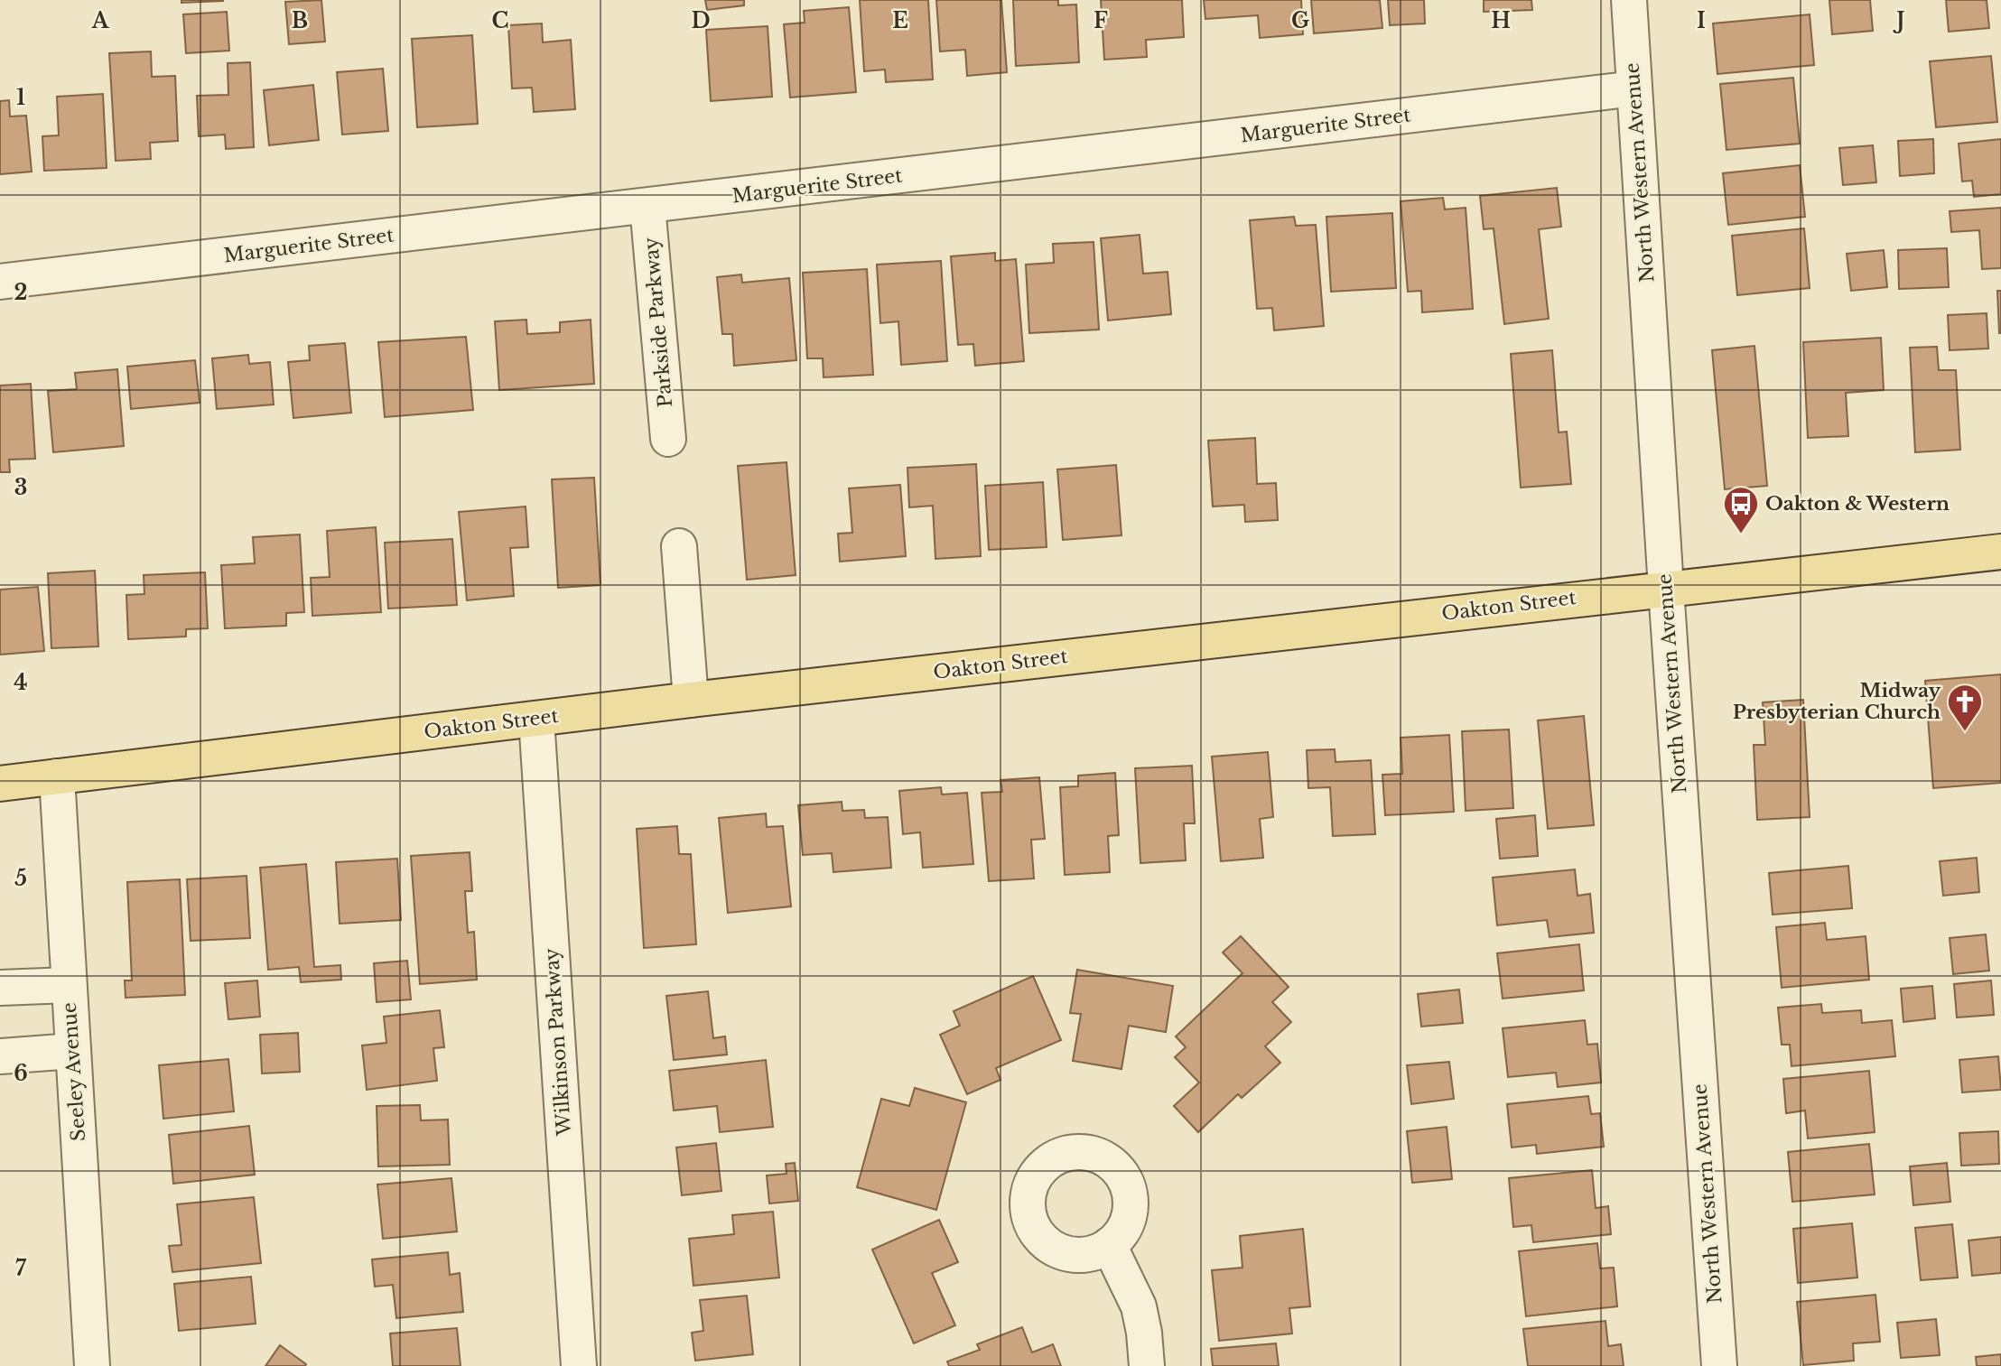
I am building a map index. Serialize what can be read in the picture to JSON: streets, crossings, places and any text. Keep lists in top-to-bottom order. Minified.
{"streets":{"main road":["Oakton Street"],"street":["Marguerite Street","North Western Avenue","Parkside Parkway","Wilkinson Parkway","Seeley Avenue"]},"crossings":[["Marguerite Street","North Western Avenue"],["Marguerite Street","Parkside Parkway"],["North Western Avenue","Oakton Street"],["Oakton Street","Wilkinson Parkway"],["Oakton Street","Seeley Avenue"]],"places":{"bus stop":["Oakton & Western"],"church":["Midway Presbyterian Church"]},"grid":{"columns":["A","B","C","D","E","F","G","H","I","J"],"rows":["1","2","3","4","5","6","7"]}}
